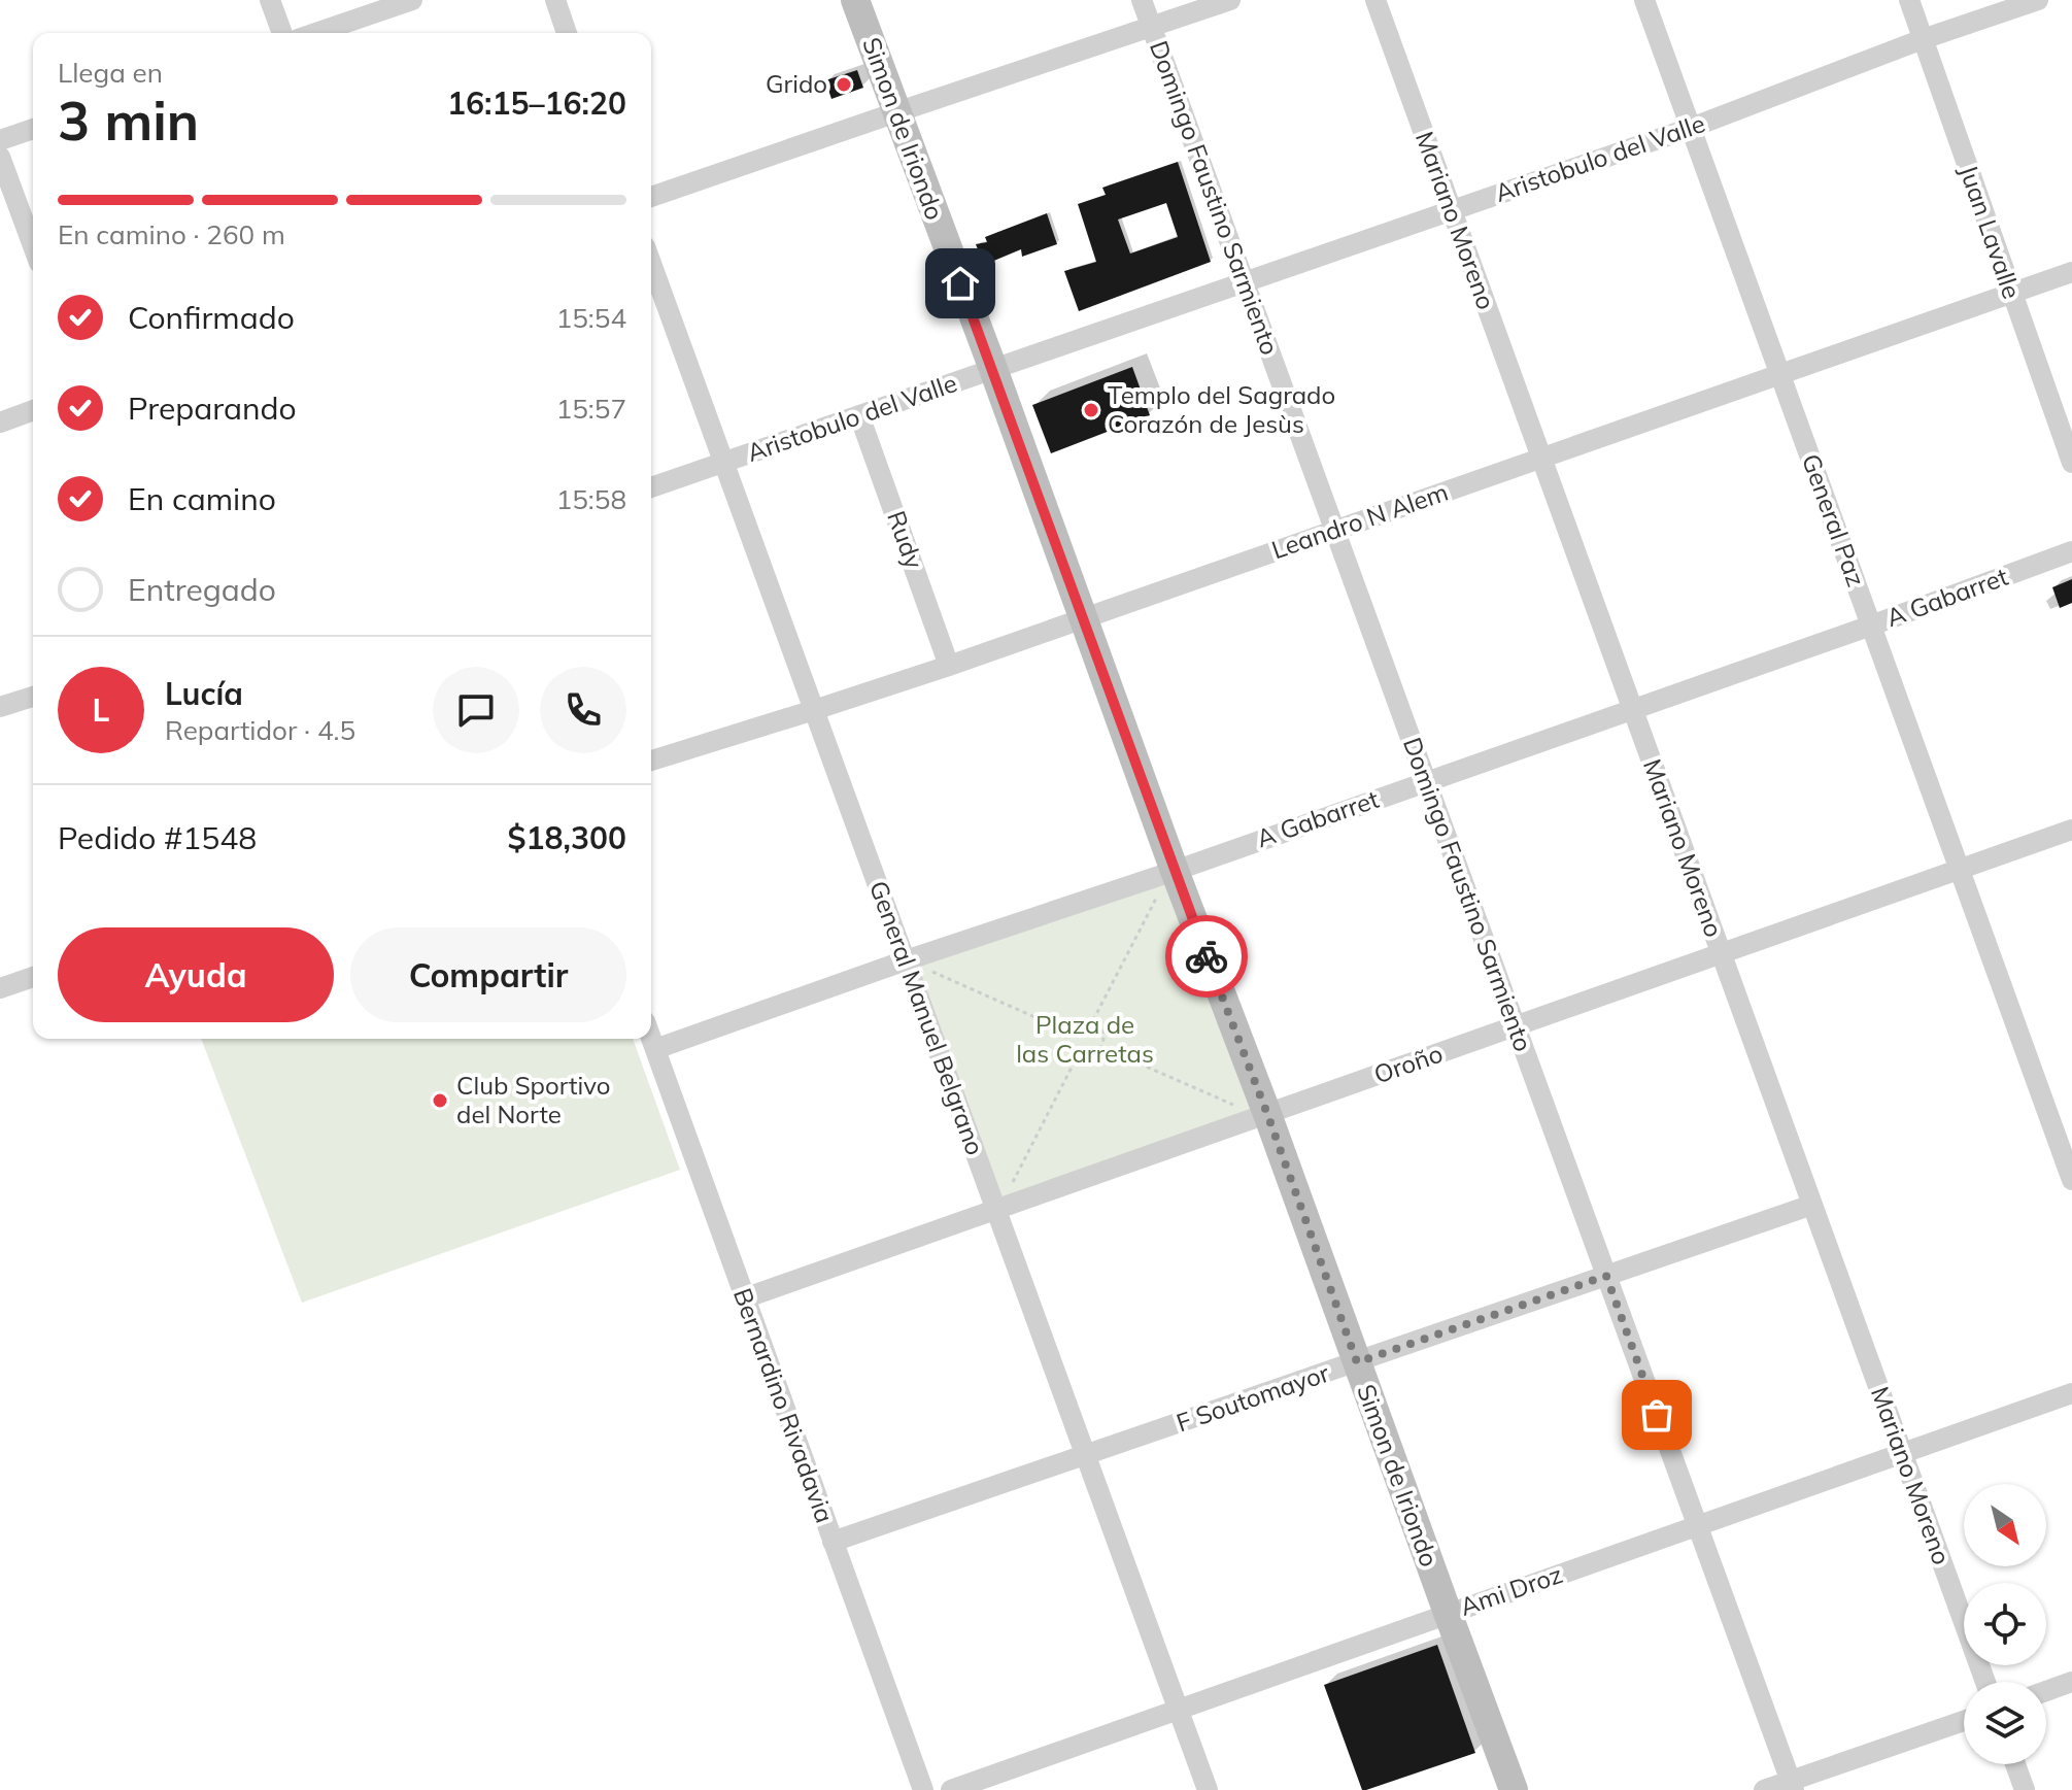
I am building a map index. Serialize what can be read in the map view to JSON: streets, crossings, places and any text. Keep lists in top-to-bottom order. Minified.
{"streets":{"main road":["Simon de Iriondo"],"street":["Aristobulo del Valle","Domingo Faustino Sarmiento","Mariano Moreno","Juan Lavalle","General Paz","Leandro N Alem","Rudy","A Gabarret","General Manuel Belgrano","Oroño","F Soutomayor","Bernardino Rivadavia","Ami Droz"]},"crossings":[["Simon de Iriondo","Aristobulo del Valle"],["Simon de Iriondo","Leandro N Alem"],["Simon de Iriondo","A Gabarret"],["Simon de Iriondo","Oroño"],["Simon de Iriondo","F Soutomayor"],["Simon de Iriondo","Ami Droz"],["Aristobulo del Valle","Domingo Faustino Sarmiento"],["Aristobulo del Valle","Mariano Moreno"],["Aristobulo del Valle","Juan Lavalle"],["Aristobulo del Valle","General Paz"],["Aristobulo del Valle","Rudy"],["Aristobulo del Valle","General Manuel Belgrano"],["Domingo Faustino Sarmiento","Leandro N Alem"],["Domingo Faustino Sarmiento","A Gabarret"],["Domingo Faustino Sarmiento","Oroño"],["Domingo Faustino Sarmiento","F Soutomayor"],["Domingo Faustino Sarmiento","Ami Droz"],["Mariano Moreno","Leandro N Alem"],["Mariano Moreno","A Gabarret"],["Mariano Moreno","Oroño"],["Mariano Moreno","F Soutomayor"],["Mariano Moreno","Ami Droz"],["Juan Lavalle","Leandro N Alem"],["General Paz","Leandro N Alem"],["General Paz","A Gabarret"],["General Paz","Oroño"],["Leandro N Alem","Rudy"],["Leandro N Alem","General Manuel Belgrano"],["A Gabarret","General Manuel Belgrano"],["A Gabarret","Bernardino Rivadavia"],["General Manuel Belgrano","Oroño"],["General Manuel Belgrano","F Soutomayor"],["General Manuel Belgrano","Ami Droz"],["Oroño","Bernardino Rivadavia"],["F Soutomayor","Bernardino Rivadavia"]],"parks":["Plaza de las Carretas"],"places":["Grido","Templo del Sagrado Corazón de Jesùs","Club Sportivo del Norte"],"north":"bottom right","page":{"heading":["3 min","Llega en","16:15–16:20"],"panel":["Lucía","Repartidor · 4.5","Pedido #1548","$18,300"],"bar":"En camino · 260 m","list":[["Confirmado","15:54"],["Preparando","15:57"],["En camino","15:58"],"Entregado"],"round":"L","buttons":["Ayuda","Compartir"]}}
